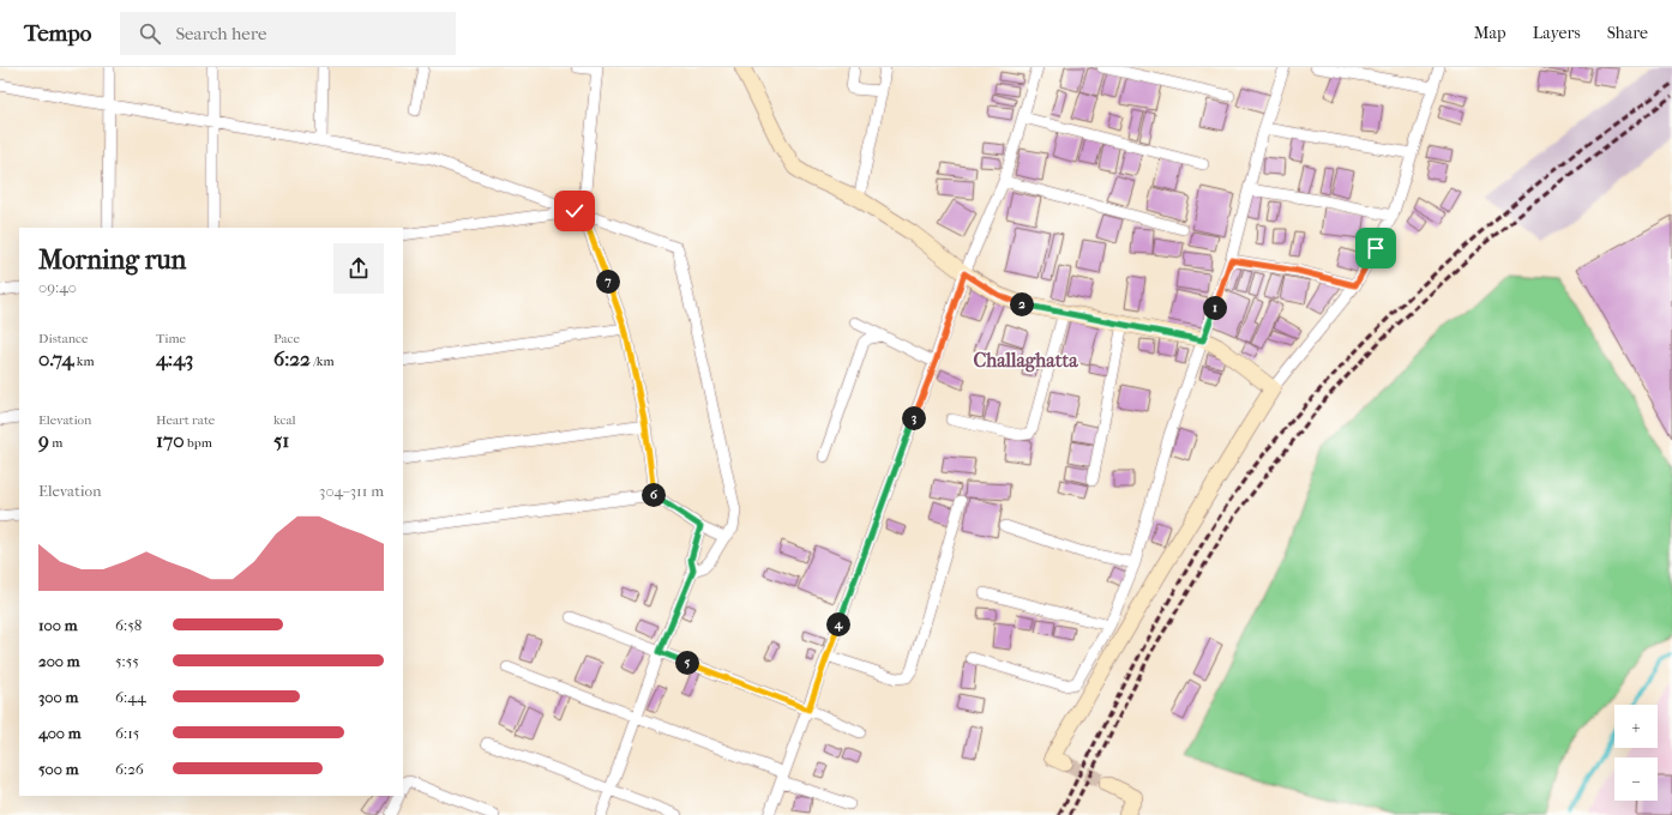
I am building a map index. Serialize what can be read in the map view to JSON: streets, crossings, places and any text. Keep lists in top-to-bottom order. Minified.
{"districts":["Challaghatta"],"page":{"header":"Tempo","search":"Search here","nav":["Map","Layers","Share"],"heading":["Morning run","09:40"],"pins":["7","2","1","3","6","4","5"],"stats":[["Distance","0.74 km"],["Time","4:43"],["Pace","6:22 /km"],["Elevation","9 m"],["Heart rate","170 bpm"],["kcal","51"]],"chart":["Elevation","304–311 m"],"list":[{"name":"100 m","note":"6:58"},{"name":"200 m","note":"5:55"},{"name":"300 m","note":"6:44"},{"name":"400 m","note":"6:15"},{"name":"500 m","note":"6:26"}],"map_buttons":["+","−"]}}
